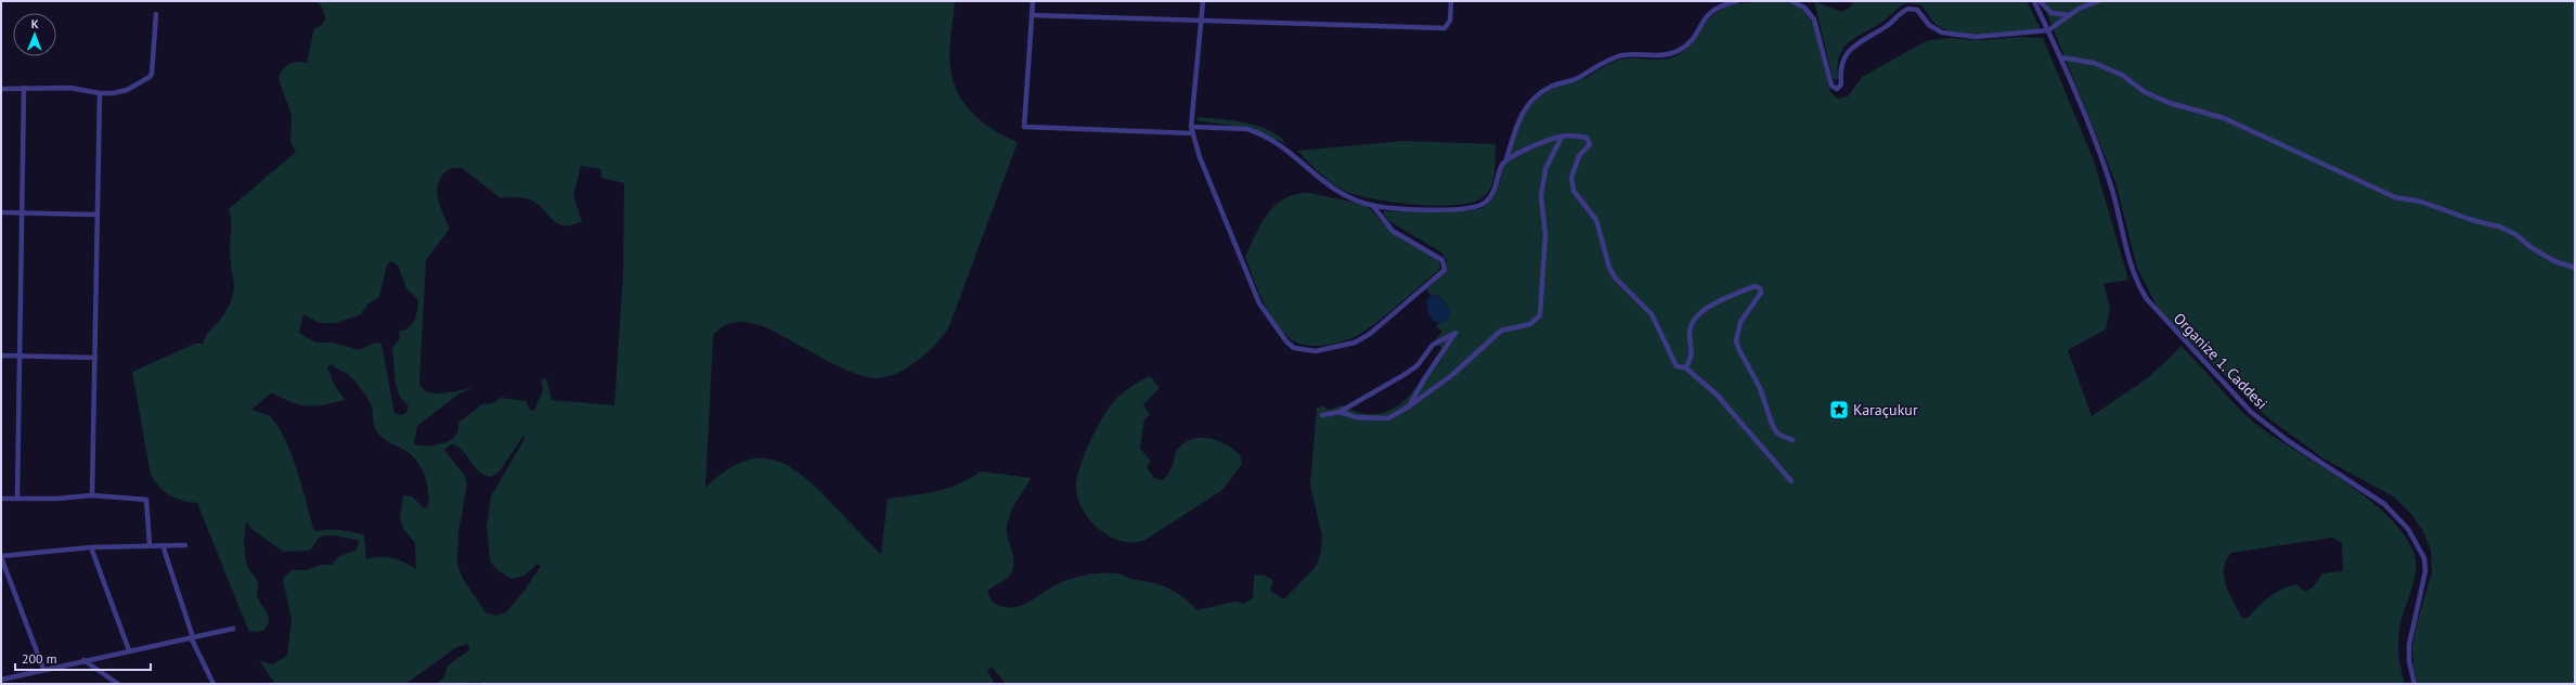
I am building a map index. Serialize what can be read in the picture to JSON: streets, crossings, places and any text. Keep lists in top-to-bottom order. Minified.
{"streets":{"street":["Organize 1. Caddesi"]},"places":{"place":["Karaçukur"]},"scale_bar":"200 m","north":"top"}
